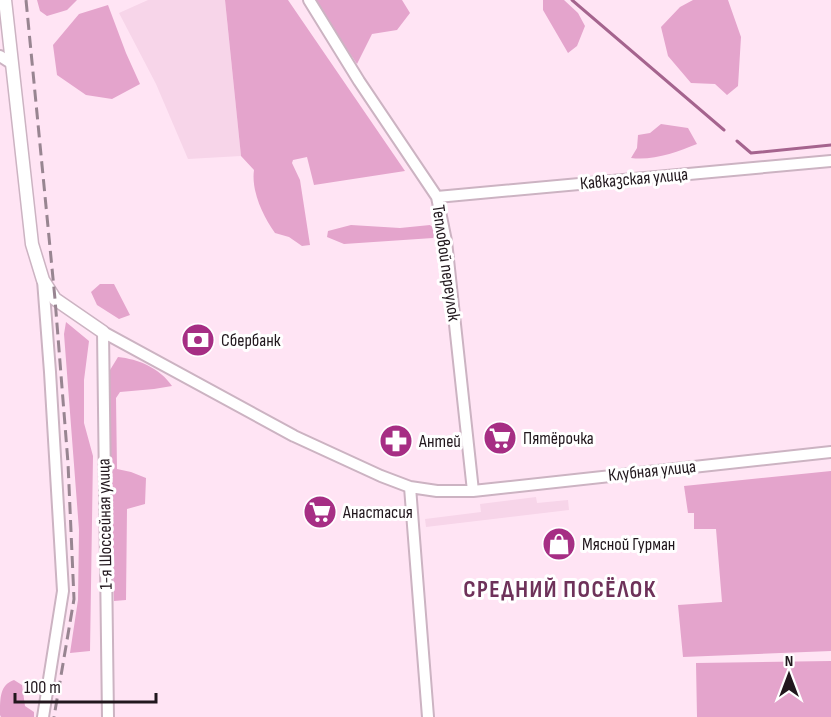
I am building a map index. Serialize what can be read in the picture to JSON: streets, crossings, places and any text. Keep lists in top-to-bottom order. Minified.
{"streets":{"street":["Кавказская улица","Тепловой переулок","Клубная улица","1-я Шоссейная улица"]},"crossings":[["Кавказская улица","Тепловой переулок"],["Тепловой переулок","Клубная улица"],["Клубная улица","1-я Шоссейная улица"]],"districts":["СРЕДНИЙ ПОСЁЛОК"],"places":{"bank":["Сбербанк"],"supermarket":["Пятёрочка","Анастасия"],"pharmacy":["Антей"],"shop":["Мясной Гурман"]},"scale_bar":"100 m","north":"top"}
